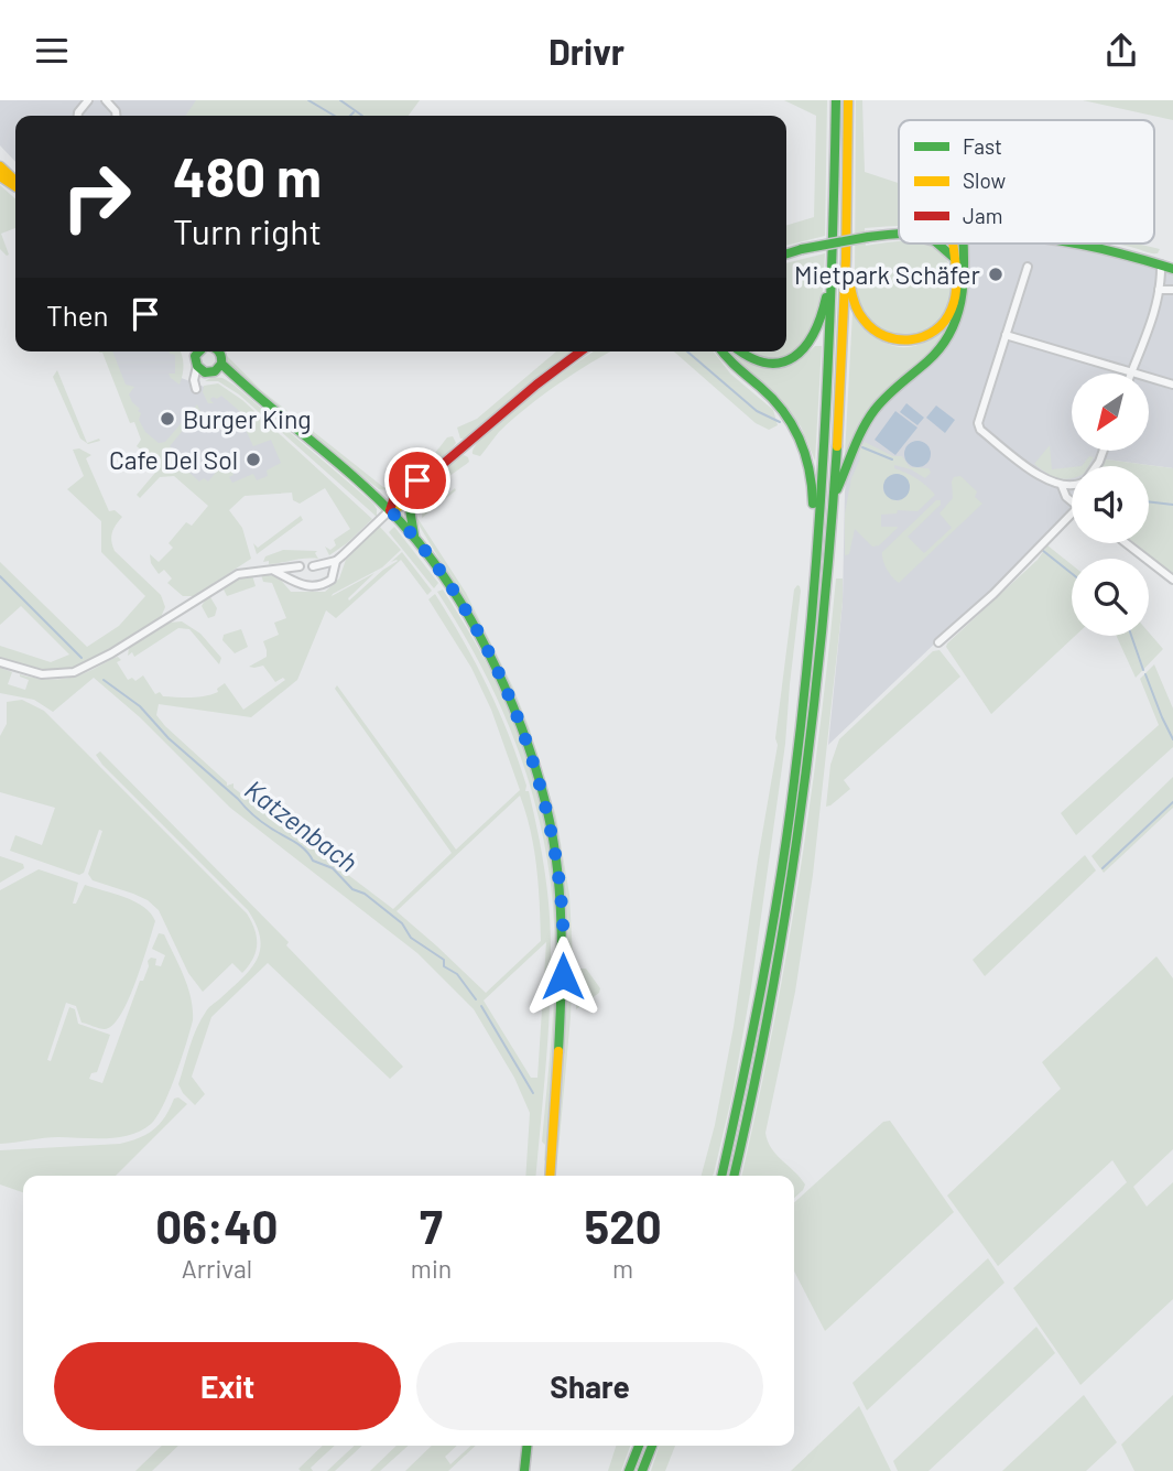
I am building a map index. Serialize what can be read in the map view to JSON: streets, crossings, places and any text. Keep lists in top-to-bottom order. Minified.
{"water":["Katzenbach"],"places":["Mietpark Schäfer","Burger King","Cafe Del Sol"],"legend":["Fast","Slow","Jam"],"north":"bottom left","page":{"header":"Drivr","turn":["480 m","Turn right"],"then":"Then","eta":["06:40","Arrival","7","min","520","m"],"buttons":["Exit","Share"]}}
